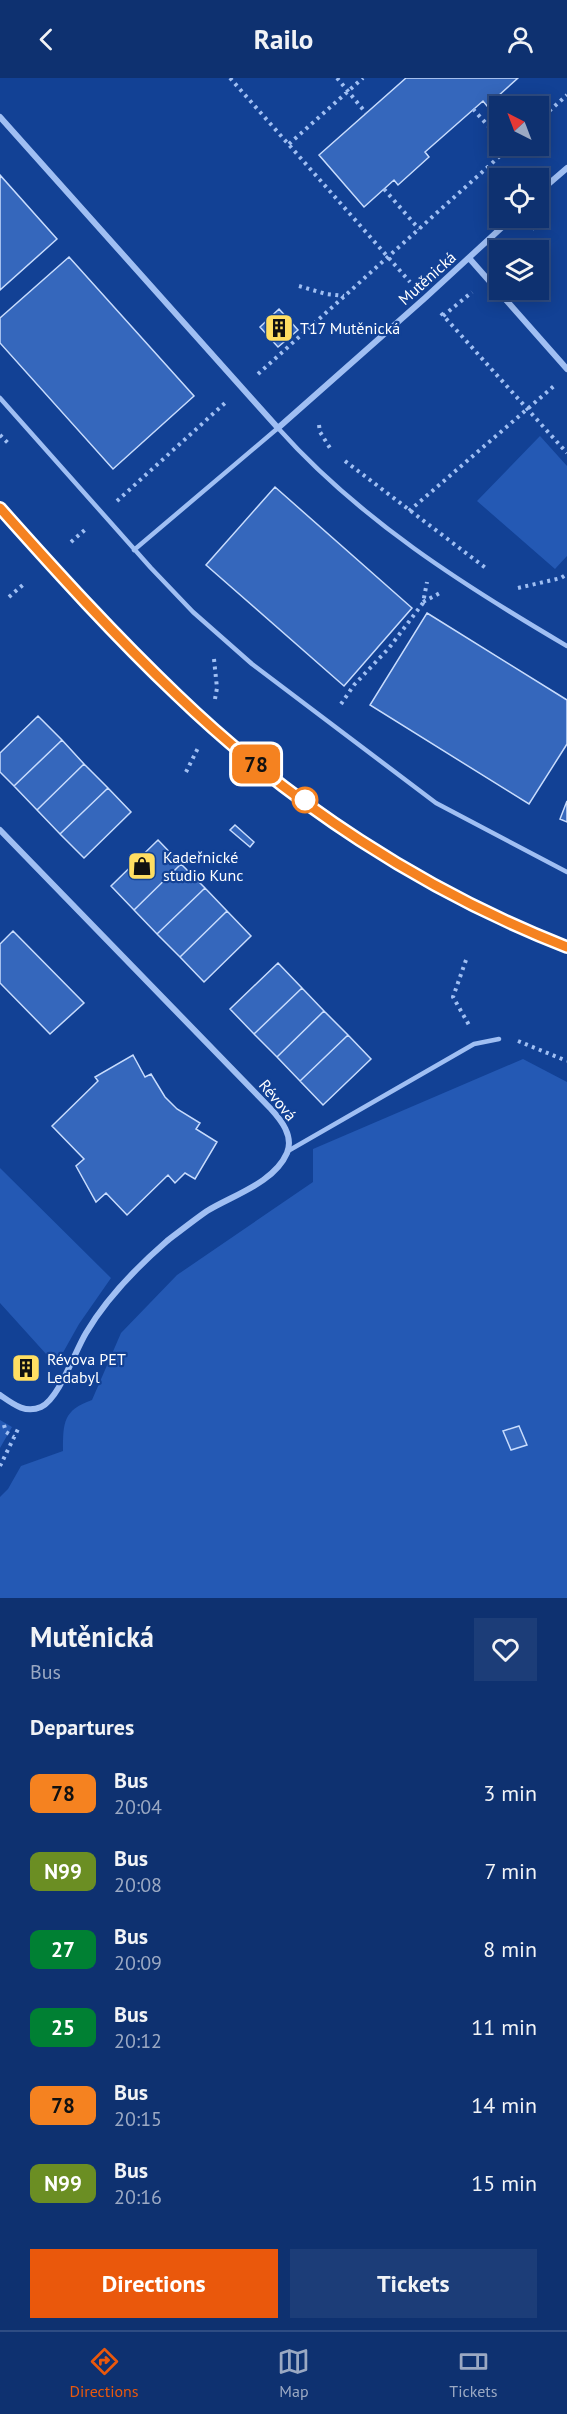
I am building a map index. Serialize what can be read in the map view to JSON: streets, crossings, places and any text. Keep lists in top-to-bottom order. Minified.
{"streets":{"street":["Mutěnická","Révová"]},"places":{"building":["T17 Mutěnická","Révova PET Ledabyl"],"shop":["Kadeřnické studio Kunc"]},"lines":["bus line 78"],"north":"top left","page":{"header":"Railo","on_map":"78","heading":[["Mutěnická","Bus"],"Departures"],"list":[{"mark":"78","name":"Bus","note":"20:04","value":"3 min"},{"mark":"N99","name":"Bus","note":"20:08","value":"7 min"},{"mark":"27","name":"Bus","note":"20:09","value":"8 min"},{"mark":"25","name":"Bus","note":"20:12","value":"11 min"},{"mark":"78","name":"Bus","note":"20:15","value":"14 min"},{"mark":"N99","name":"Bus","note":"20:16","value":"15 min"}],"buttons":["Directions","Tickets"],"tabs":["Directions","Map","Tickets"]}}
